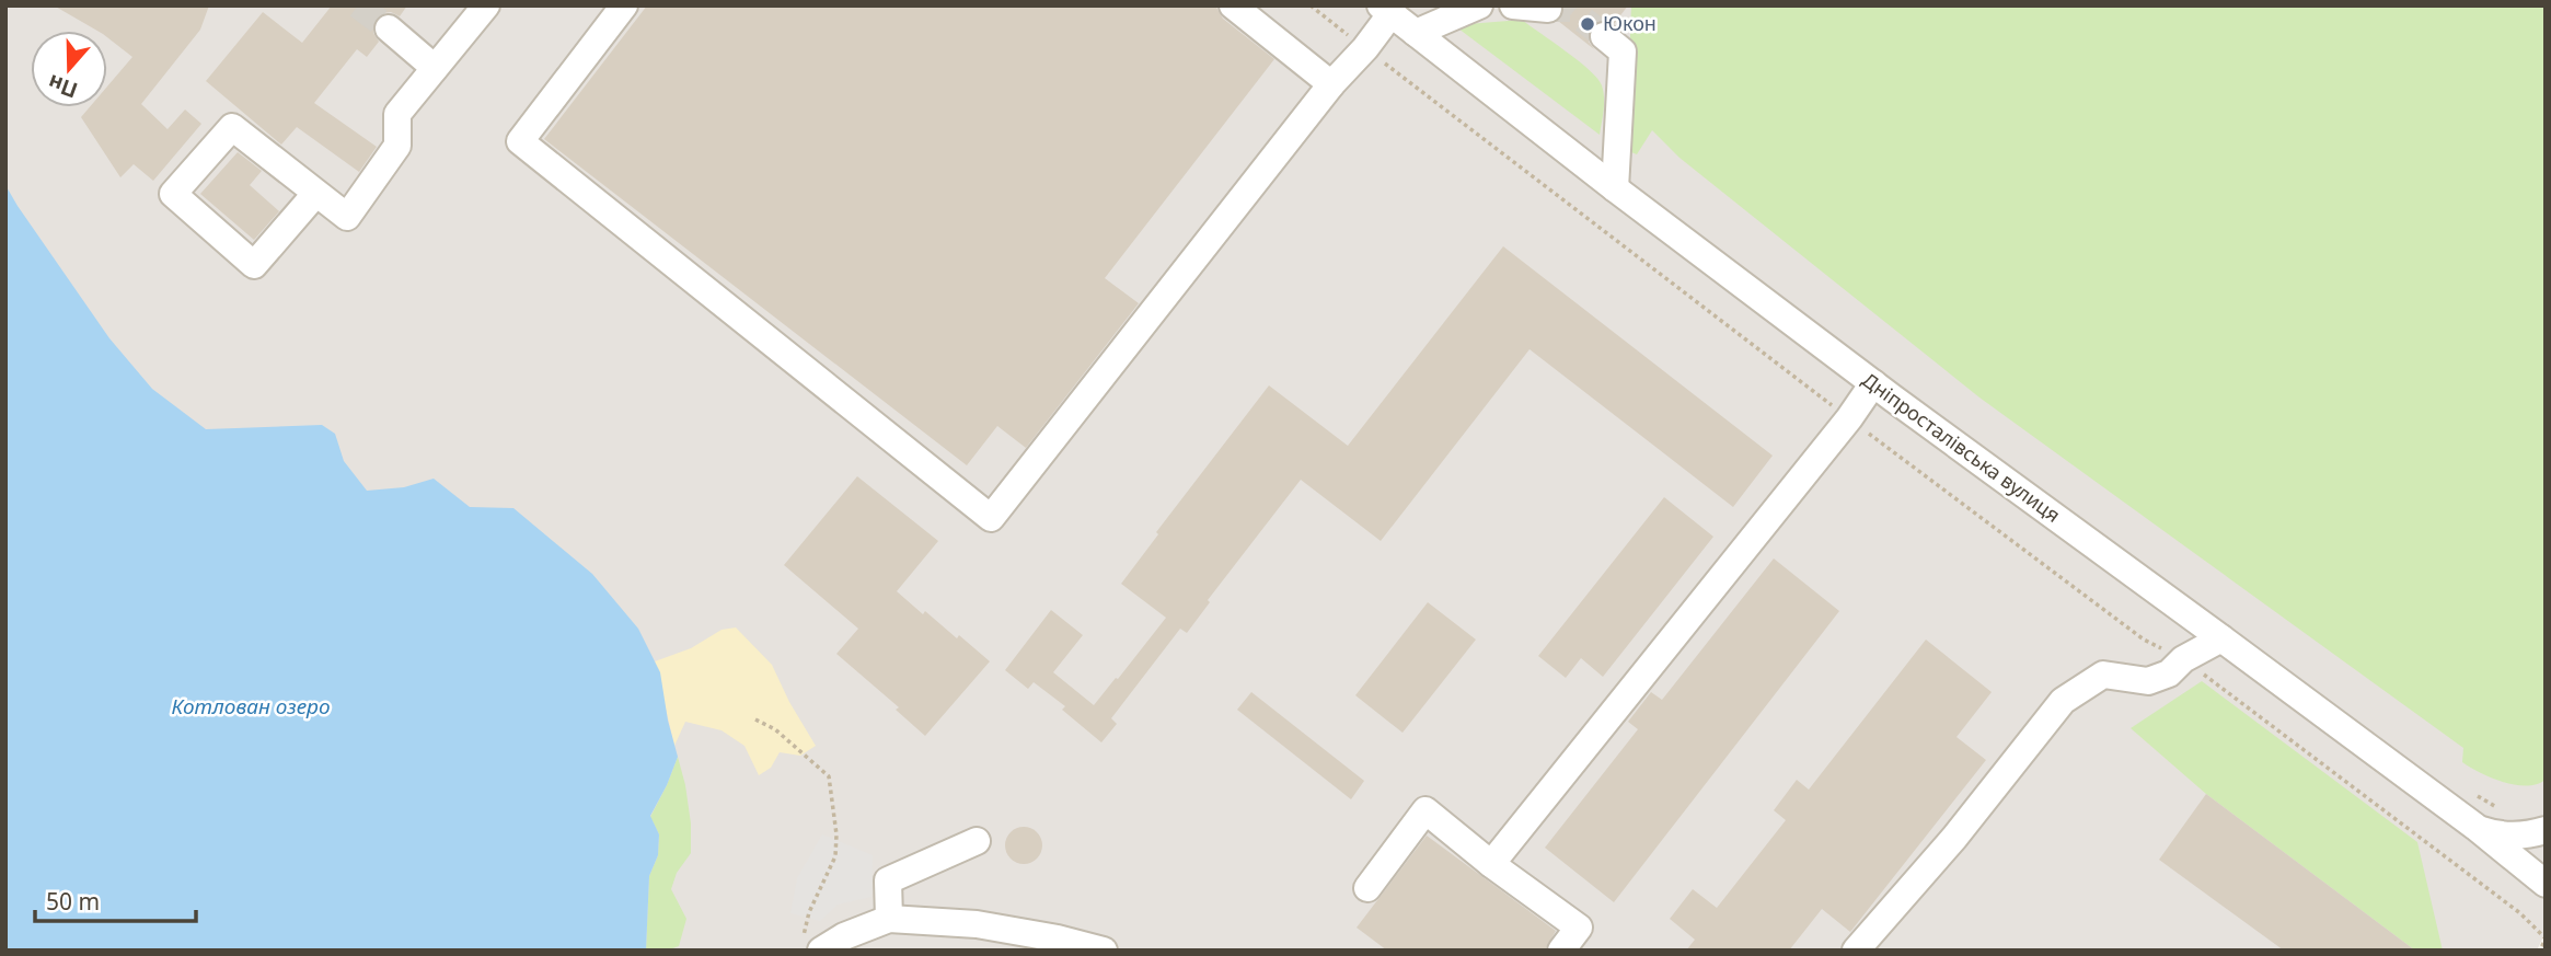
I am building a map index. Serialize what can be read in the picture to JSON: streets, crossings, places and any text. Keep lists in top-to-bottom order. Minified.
{"streets":{"street":["Дніпросталівська вулиця"]},"water":["Котлован озеро"],"places":["Юкон"],"scale_bar":"50 m","north":"bottom"}
